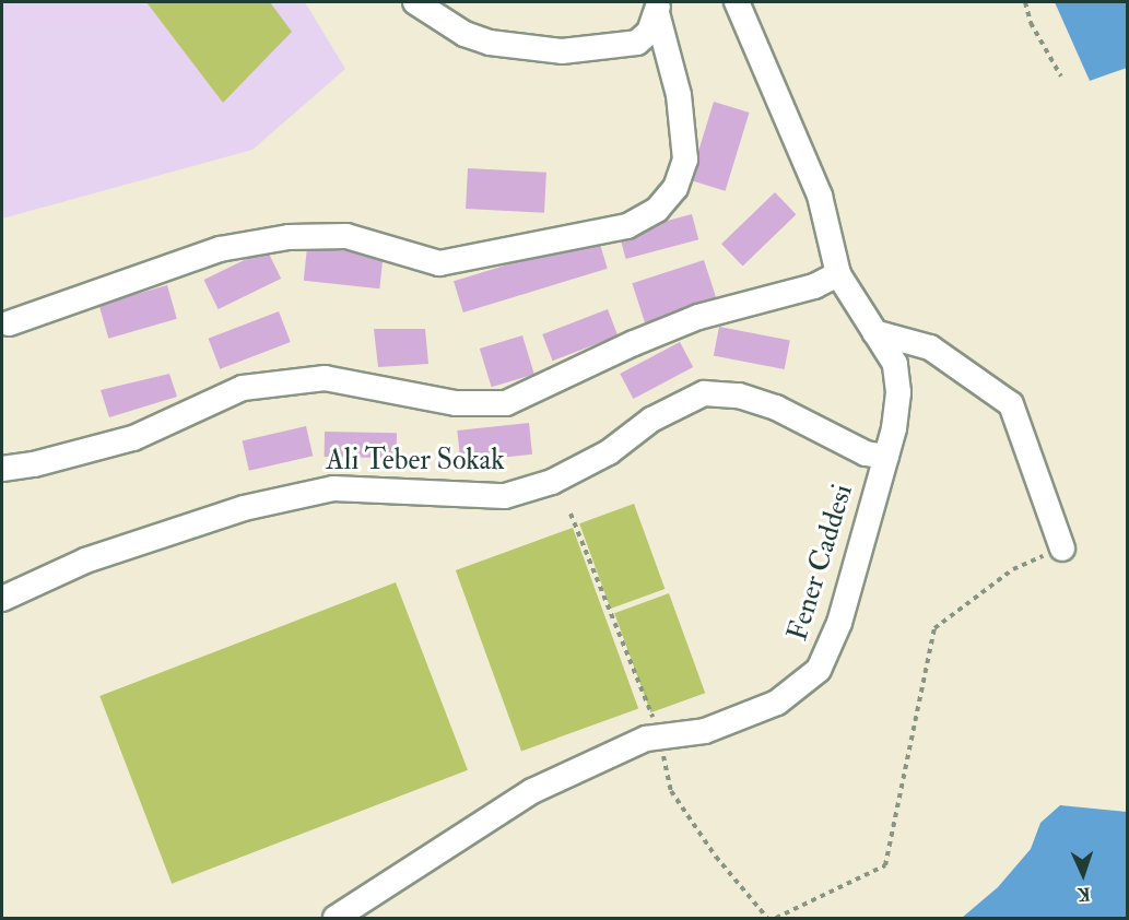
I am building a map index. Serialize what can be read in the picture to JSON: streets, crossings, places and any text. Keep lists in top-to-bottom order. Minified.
{"streets":{"street":["Ali Teber Sokak","Fener Caddesi"]},"crossings":[["Ali Teber Sokak","Fener Caddesi"]],"north":"bottom"}
